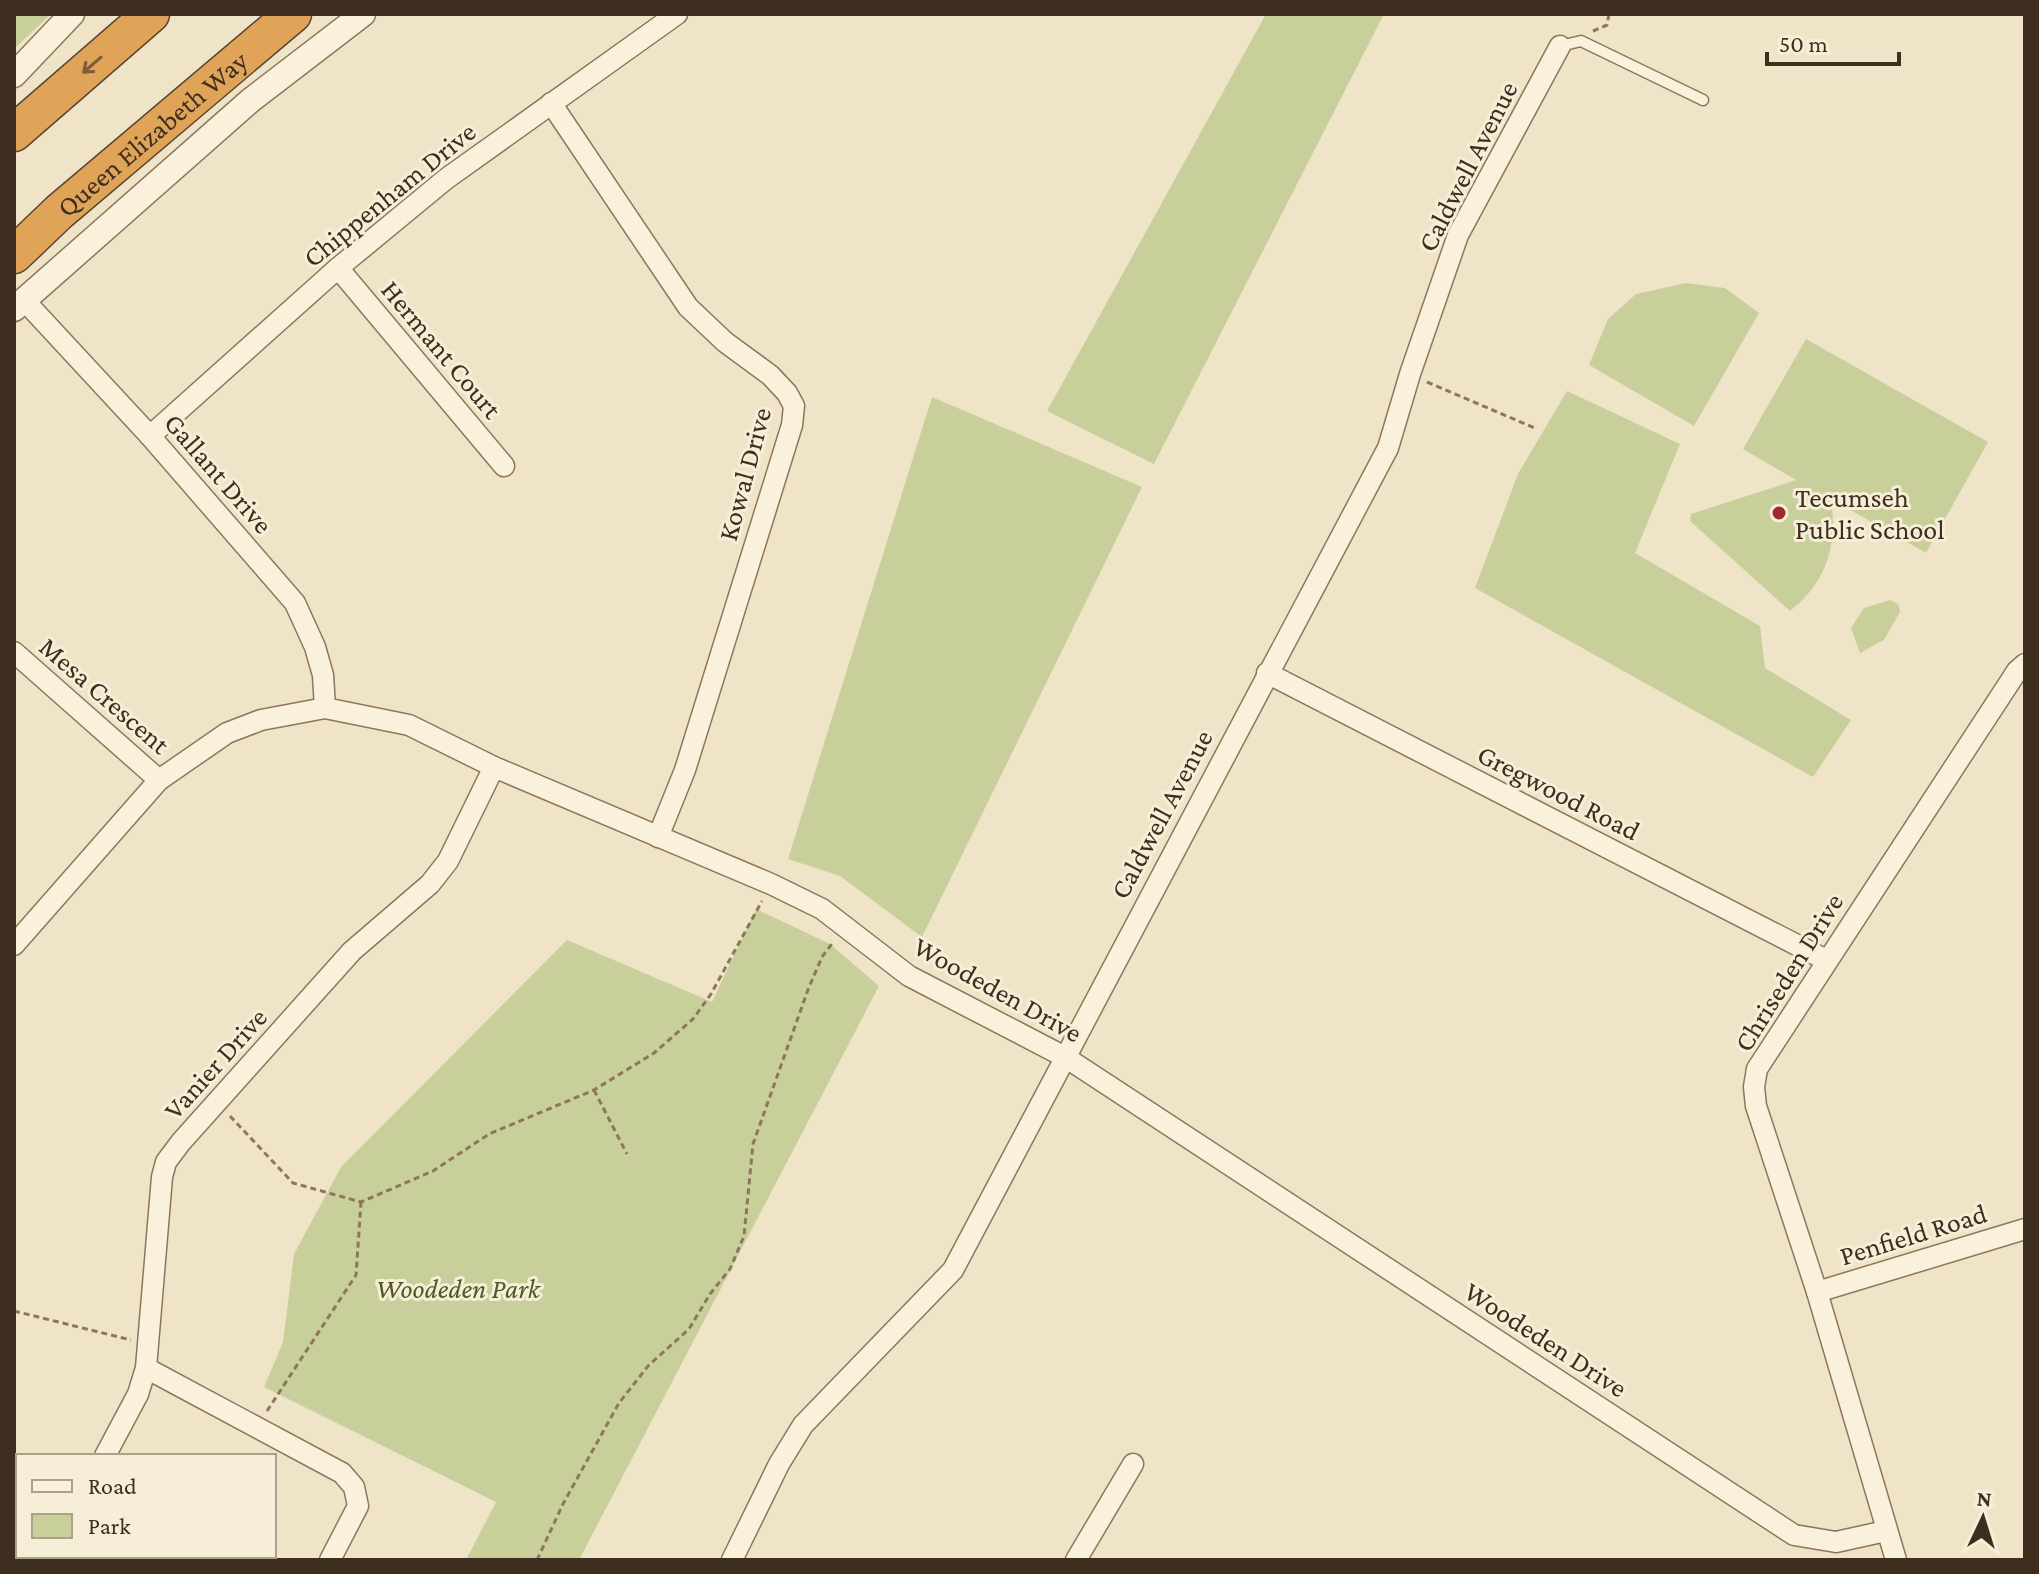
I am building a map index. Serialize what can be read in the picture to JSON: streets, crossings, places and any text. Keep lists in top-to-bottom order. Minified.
{"streets":{"highway":["Queen Elizabeth Way"],"street":["Caldwell Avenue","Chippenham Drive","Hermant Court","Gallant Drive","Kowal Drive","Mesa Crescent","Gregwood Road","Chriseden Drive","Woodeden Drive","Vanier Drive","Penfield Road"]},"crossings":[["Caldwell Avenue","Gregwood Road"],["Caldwell Avenue","Woodeden Drive"],["Chippenham Drive","Hermant Court"],["Chippenham Drive","Gallant Drive"],["Chippenham Drive","Kowal Drive"],["Gallant Drive","Woodeden Drive"],["Kowal Drive","Woodeden Drive"],["Mesa Crescent","Woodeden Drive"],["Gregwood Road","Chriseden Drive"],["Chriseden Drive","Woodeden Drive"],["Chriseden Drive","Penfield Road"],["Woodeden Drive","Vanier Drive"]],"parks":["Woodeden Park"],"places":["Tecumseh Public School"],"legend":["Road","Park"],"scale_bar":"50 m","north":"top"}
